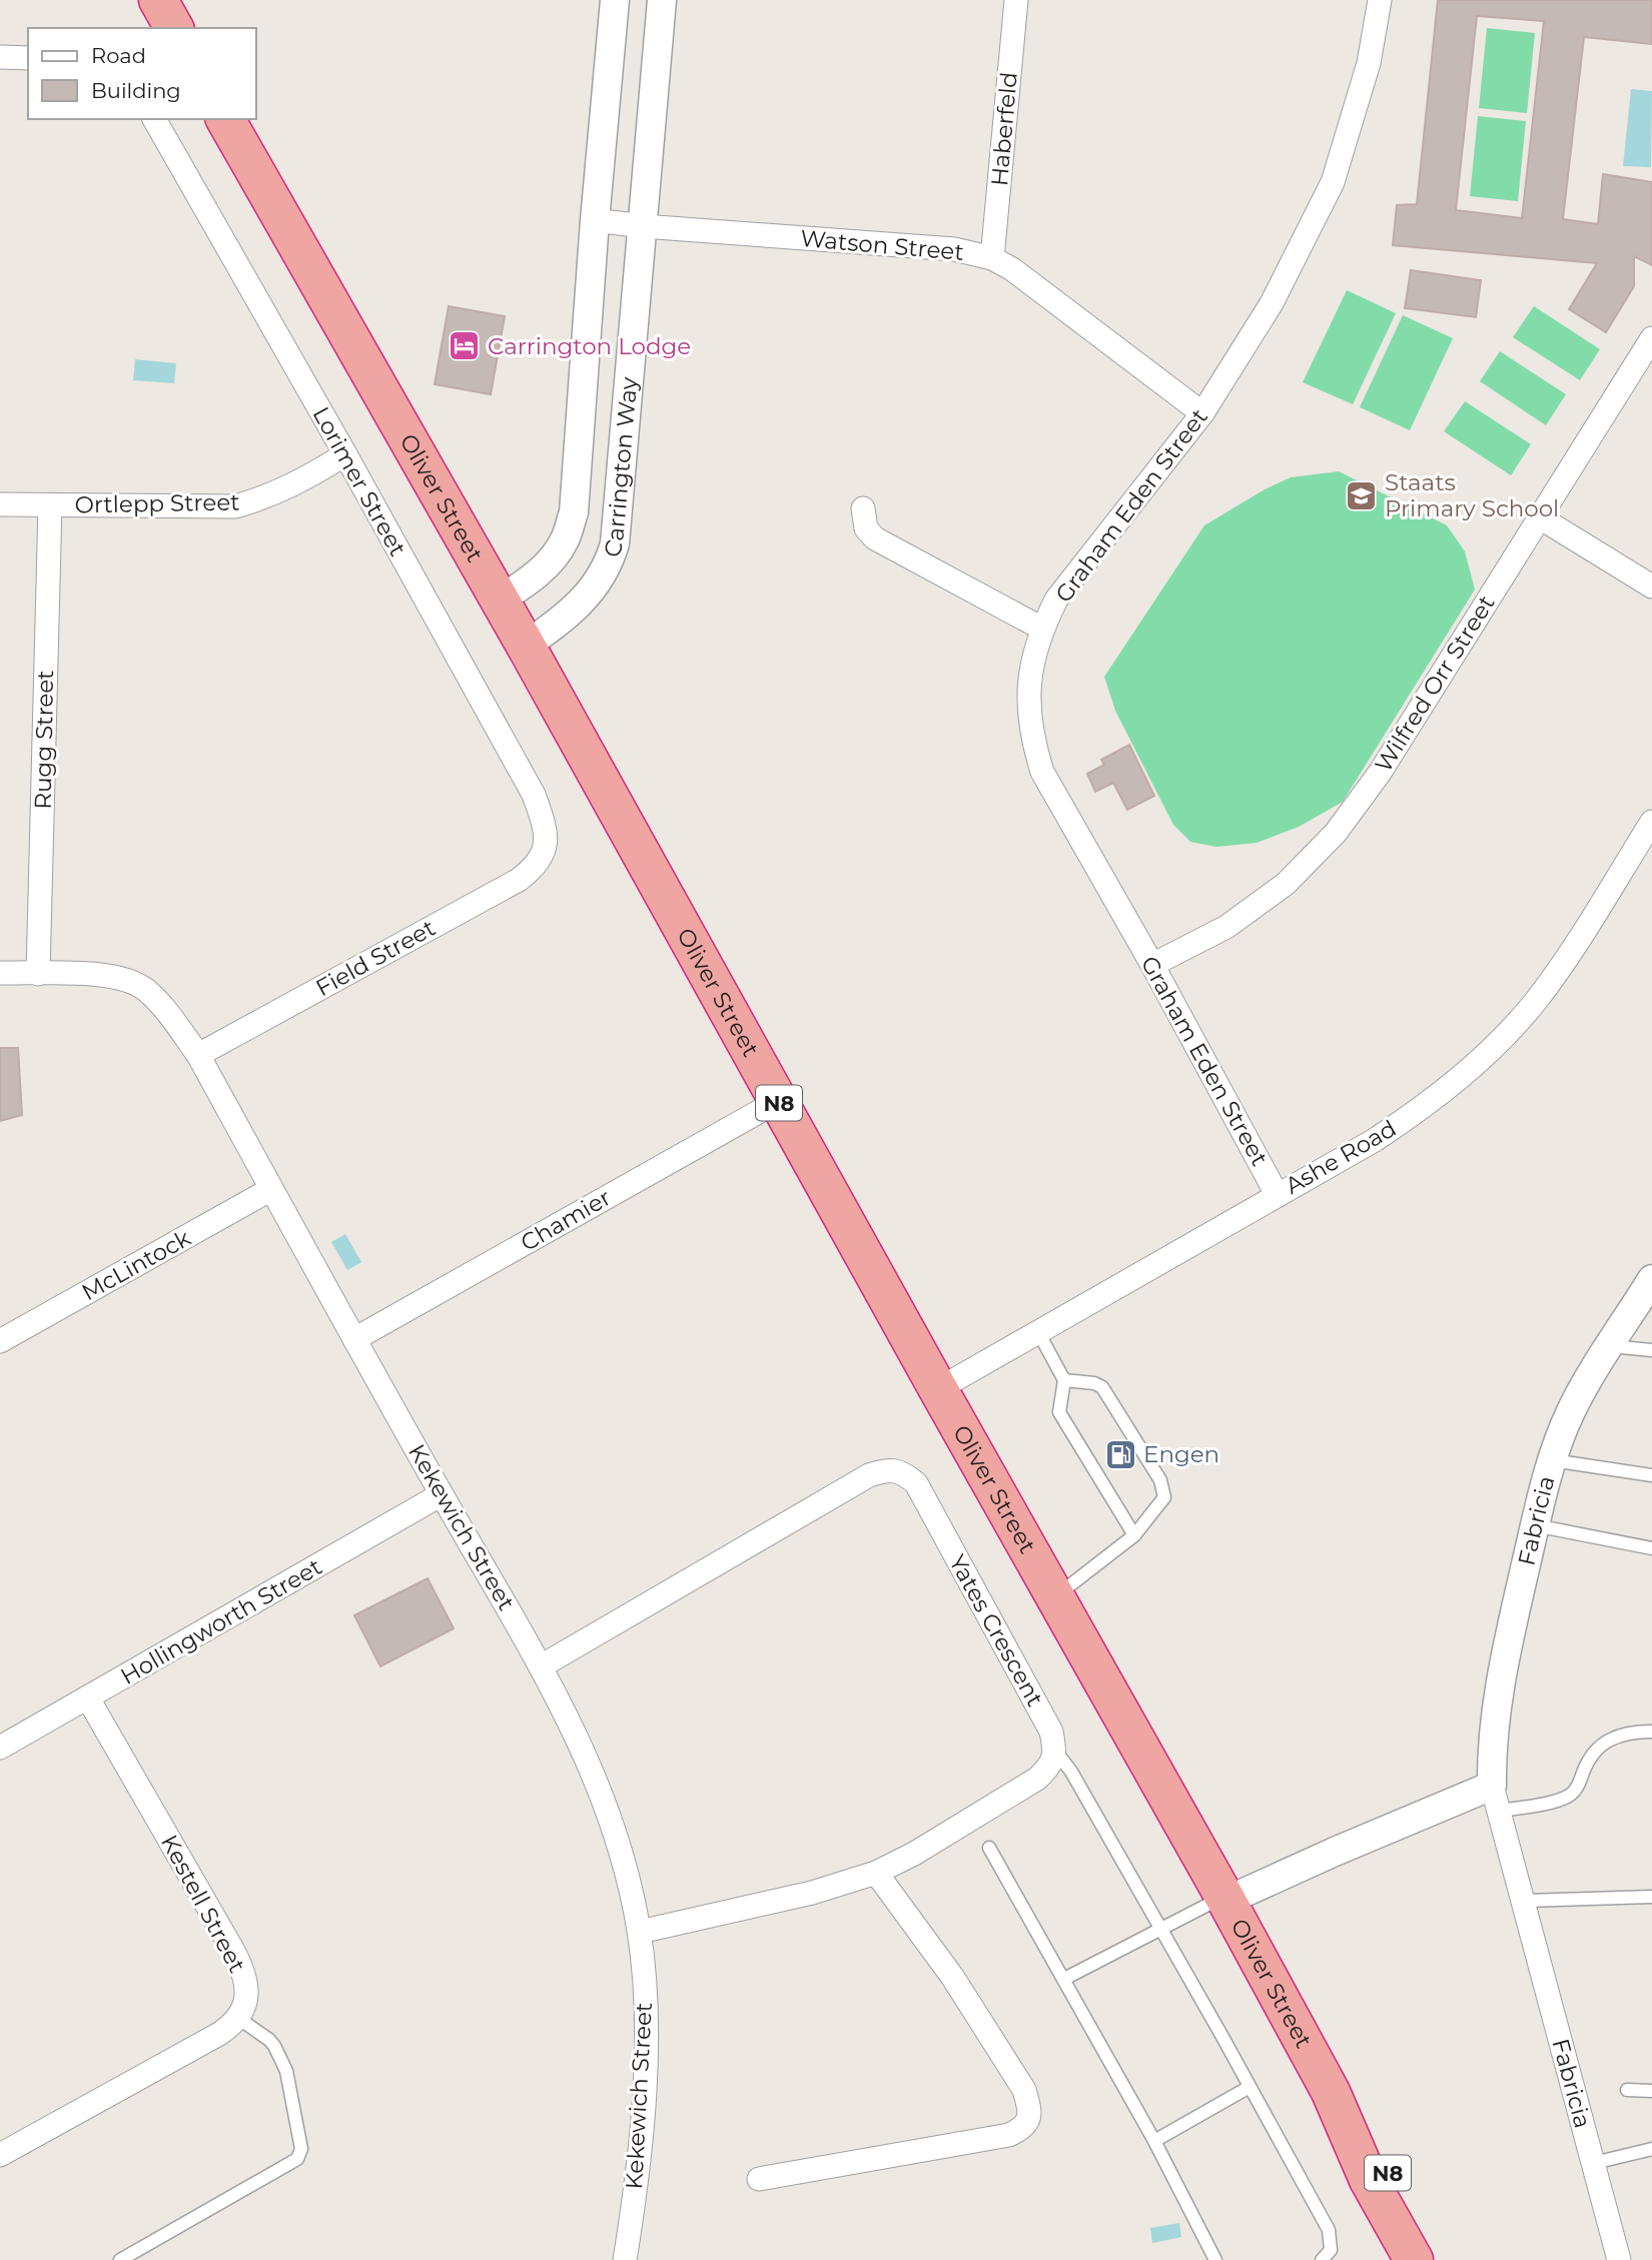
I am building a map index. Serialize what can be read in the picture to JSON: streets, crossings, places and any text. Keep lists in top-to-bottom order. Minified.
{"streets":{"highway":["Oliver Street","N8"],"street":["Haberfeld","Watson Street","Carrington Way","Lorimer Street","Ortlepp Street","Graham Eden Street","Wilfred Orr Street","Rugg Street","Field Street","Ashe Road","Chamier","McLintock","Fabricia","Kekewich Street","Hollingworth Street","Yates Crescent","Kestell Street"]},"crossings":[["Haberfeld","Watson Street"],["Watson Street","Carrington Way"],["Watson Street","Graham Eden Street"],["Carrington Way","Oliver Street"],["Lorimer Street","Ortlepp Street"],["Lorimer Street","Field Street"],["Oliver Street","Ashe Road"],["Oliver Street","Chamier"],["Ortlepp Street","Rugg Street"],["Graham Eden Street","Wilfred Orr Street"],["Graham Eden Street","Ashe Road"],["Rugg Street","Kekewich Street"],["Field Street","Kekewich Street"],["Chamier","Kekewich Street"],["McLintock","Kekewich Street"],["Kekewich Street","Hollingworth Street"],["Kekewich Street","Yates Crescent"],["Hollingworth Street","Kestell Street"]],"places":{"hotel":["Carrington Lodge"],"school or university":["Staats Primary School"],"fuel station":["Engen"]},"legend":["Road","Building"]}
